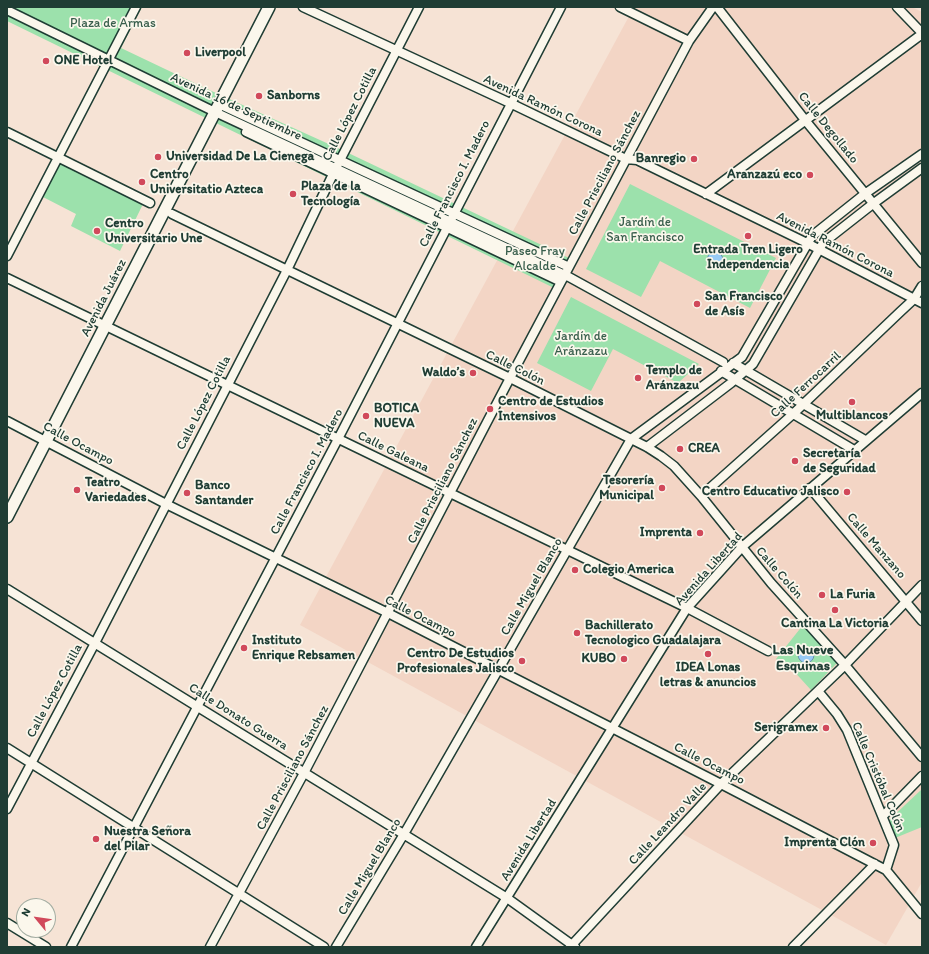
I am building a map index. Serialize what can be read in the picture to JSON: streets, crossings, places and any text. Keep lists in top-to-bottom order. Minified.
{"streets":{"main road":["Avenida Juárez"],"street":["Avenida Ramón Corona","Avenida 16 de Septiembre","Calle López Cotilla","Calle Degollado","Calle Prisciliano Sánchez","Calle Francisco I. Madero","Calle Colón","Calle Ferrocarril","Calle Ocampo","Calle Galeana","Calle Manzano","Avenida Libertad","Calle Miguel Blanco","Calle Donato Guerra","Calle Cristóbal Colón","Calle Leandro Valle"]},"crossings":[["Avenida Ramón Corona","Calle López Cotilla"],["Avenida Ramón Corona","Calle Prisciliano Sánchez"],["Avenida Ramón Corona","Calle Francisco I. Madero"],["Avenida Ramón Corona","Calle Ferrocarril"],["Avenida Ramón Corona","Calle Miguel Blanco"],["Avenida 16 de Septiembre","Calle López Cotilla"],["Avenida 16 de Septiembre","Calle Prisciliano Sánchez"],["Avenida 16 de Septiembre","Calle Francisco I. Madero"],["Avenida 16 de Septiembre","Avenida Juárez"],["Calle López Cotilla","Calle Colón"],["Calle López Cotilla","Calle Ocampo"],["Calle López Cotilla","Calle Galeana"],["Calle López Cotilla","Calle Donato Guerra"],["Calle Degollado","Calle Miguel Blanco"],["Calle Prisciliano Sánchez","Calle Colón"],["Calle Prisciliano Sánchez","Calle Ocampo"],["Calle Prisciliano Sánchez","Calle Galeana"],["Calle Prisciliano Sánchez","Calle Donato Guerra"],["Calle Francisco I. Madero","Calle Colón"],["Calle Francisco I. Madero","Calle Ocampo"],["Calle Francisco I. Madero","Calle Galeana"],["Calle Francisco I. Madero","Calle Donato Guerra"],["Avenida Juárez","Calle Ocampo"],["Avenida Juárez","Calle Galeana"],["Calle Colón","Calle Ferrocarril"],["Calle Colón","Avenida Libertad"],["Calle Colón","Calle Miguel Blanco"],["Calle Colón","Calle Leandro Valle"],["Calle Ocampo","Avenida Libertad"],["Calle Ocampo","Calle Miguel Blanco"],["Calle Ocampo","Calle Cristóbal Colón"],["Calle Ocampo","Calle Leandro Valle"],["Calle Galeana","Avenida Libertad"],["Calle Galeana","Calle Miguel Blanco"],["Calle Manzano","Avenida Libertad"],["Calle Manzano","Calle Leandro Valle"],["Avenida Libertad","Calle Donato Guerra"],["Calle Miguel Blanco","Calle Donato Guerra"],["Calle Donato Guerra","Calle Leandro Valle"],["Calle Cristóbal Colón","Calle Leandro Valle"]],"districts":["Las Nueve Esquinas"],"parks":["Plaza de Armas","Jardín de San Francisco","Paseo Fray Alcalde","Jardín de Aránzazu"],"places":["Liverpool","ONE Hotel","Sanborns","Universidad De La Cienega","Banregio","Aranzazú eco","Centro Universitatio Azteca","Plaza de la Tecnología","Centro Universitario Une","Entrada Tren Ligero Independencia","San Francisco de Asís","Waldo’s","Templo de Aránzazu","Multiblancos","Centro de Estudios Intensivos","BOTICA NUEVA","CREA","Secretaría de Seguridad","Tesorería Municipal","Teatro Variedades","Centro Educativo Jalisco","Banco Santander","Imprenta","Colegio America","La Furia","Cantina La Victoria","Bachillerato Tecnologico Guadalajara","Instituto Enrique Rebsamen","IDEA Lonas letras & anuncios","KUBO","Centro De Estudios Profesionales Jalisco","Serigramex","Nuestra Señora del Pilar","Imprenta Clón"],"north":"top left"}
